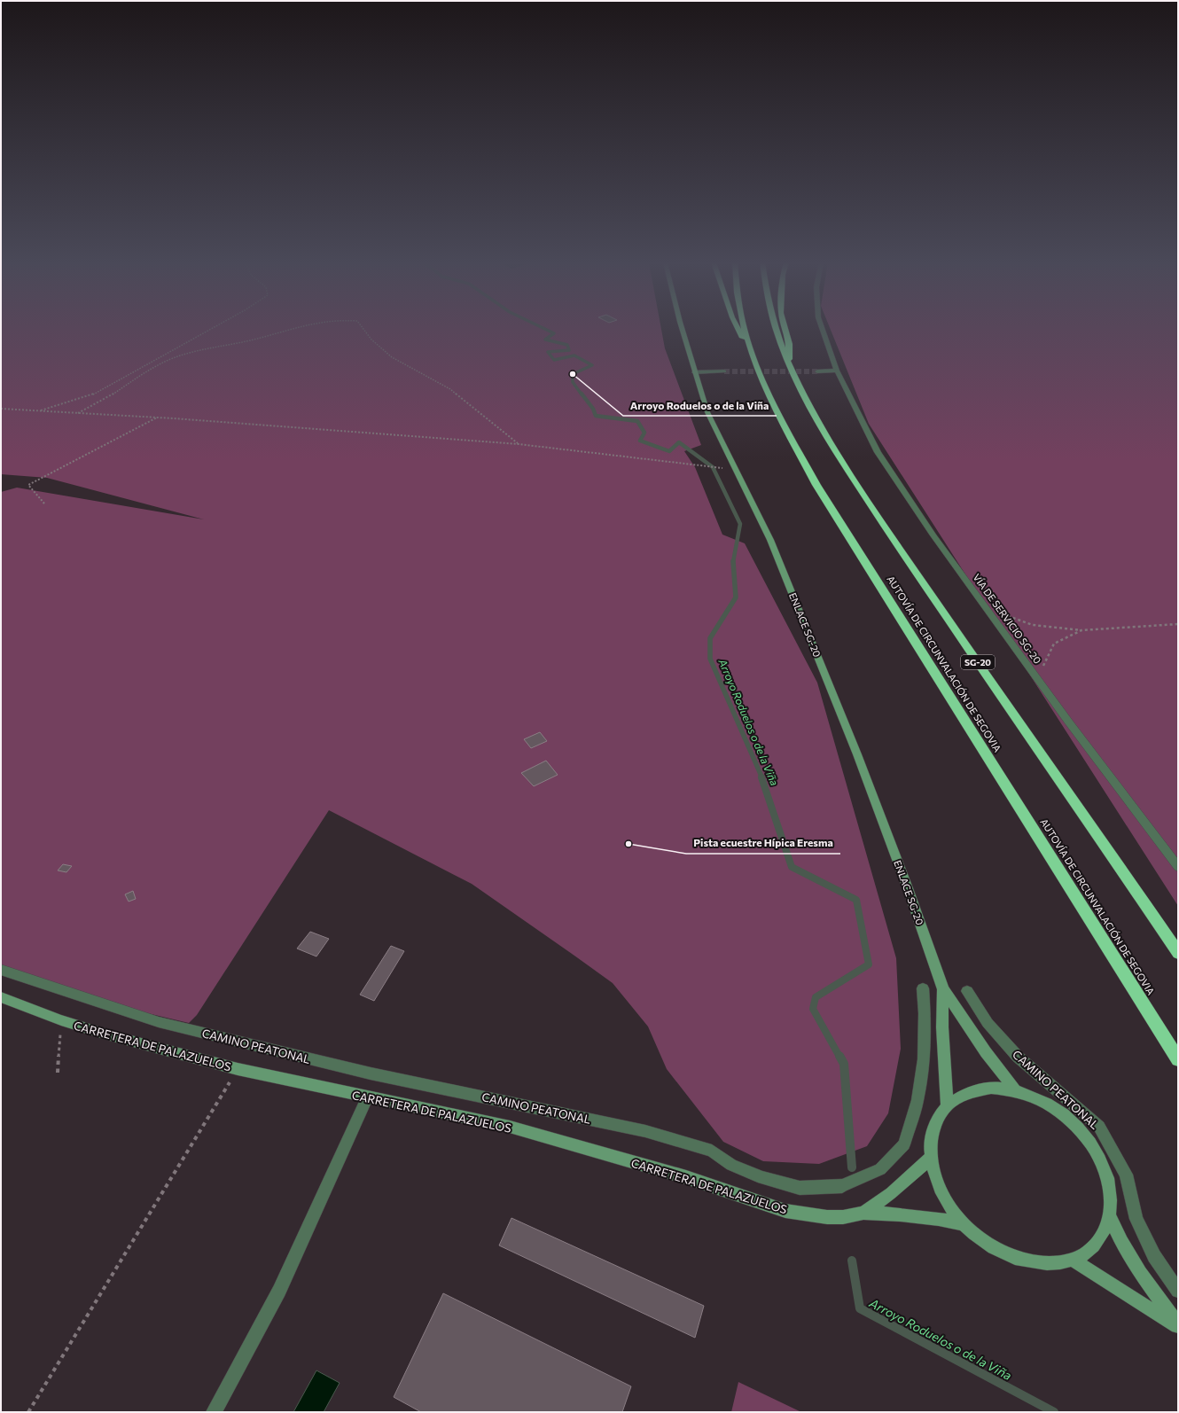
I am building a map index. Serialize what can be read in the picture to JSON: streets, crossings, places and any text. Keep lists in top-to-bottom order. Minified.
{"streets":{"highway":["SG-20","AUTOVÍA DE CIRCUNVALACIÓN DE SEGOVIA"],"street":["VÍA DE SERVICIO SG-20","ENLACE SG-20","CARRETERA DE PALAZUELOS","CAMINO PEATONAL"]},"water":["Arroyo Roduelos o de la Viña"],"places":["Arroyo Roduelos o de la Viña","Pista ecuestre Hípica Eresma"]}
